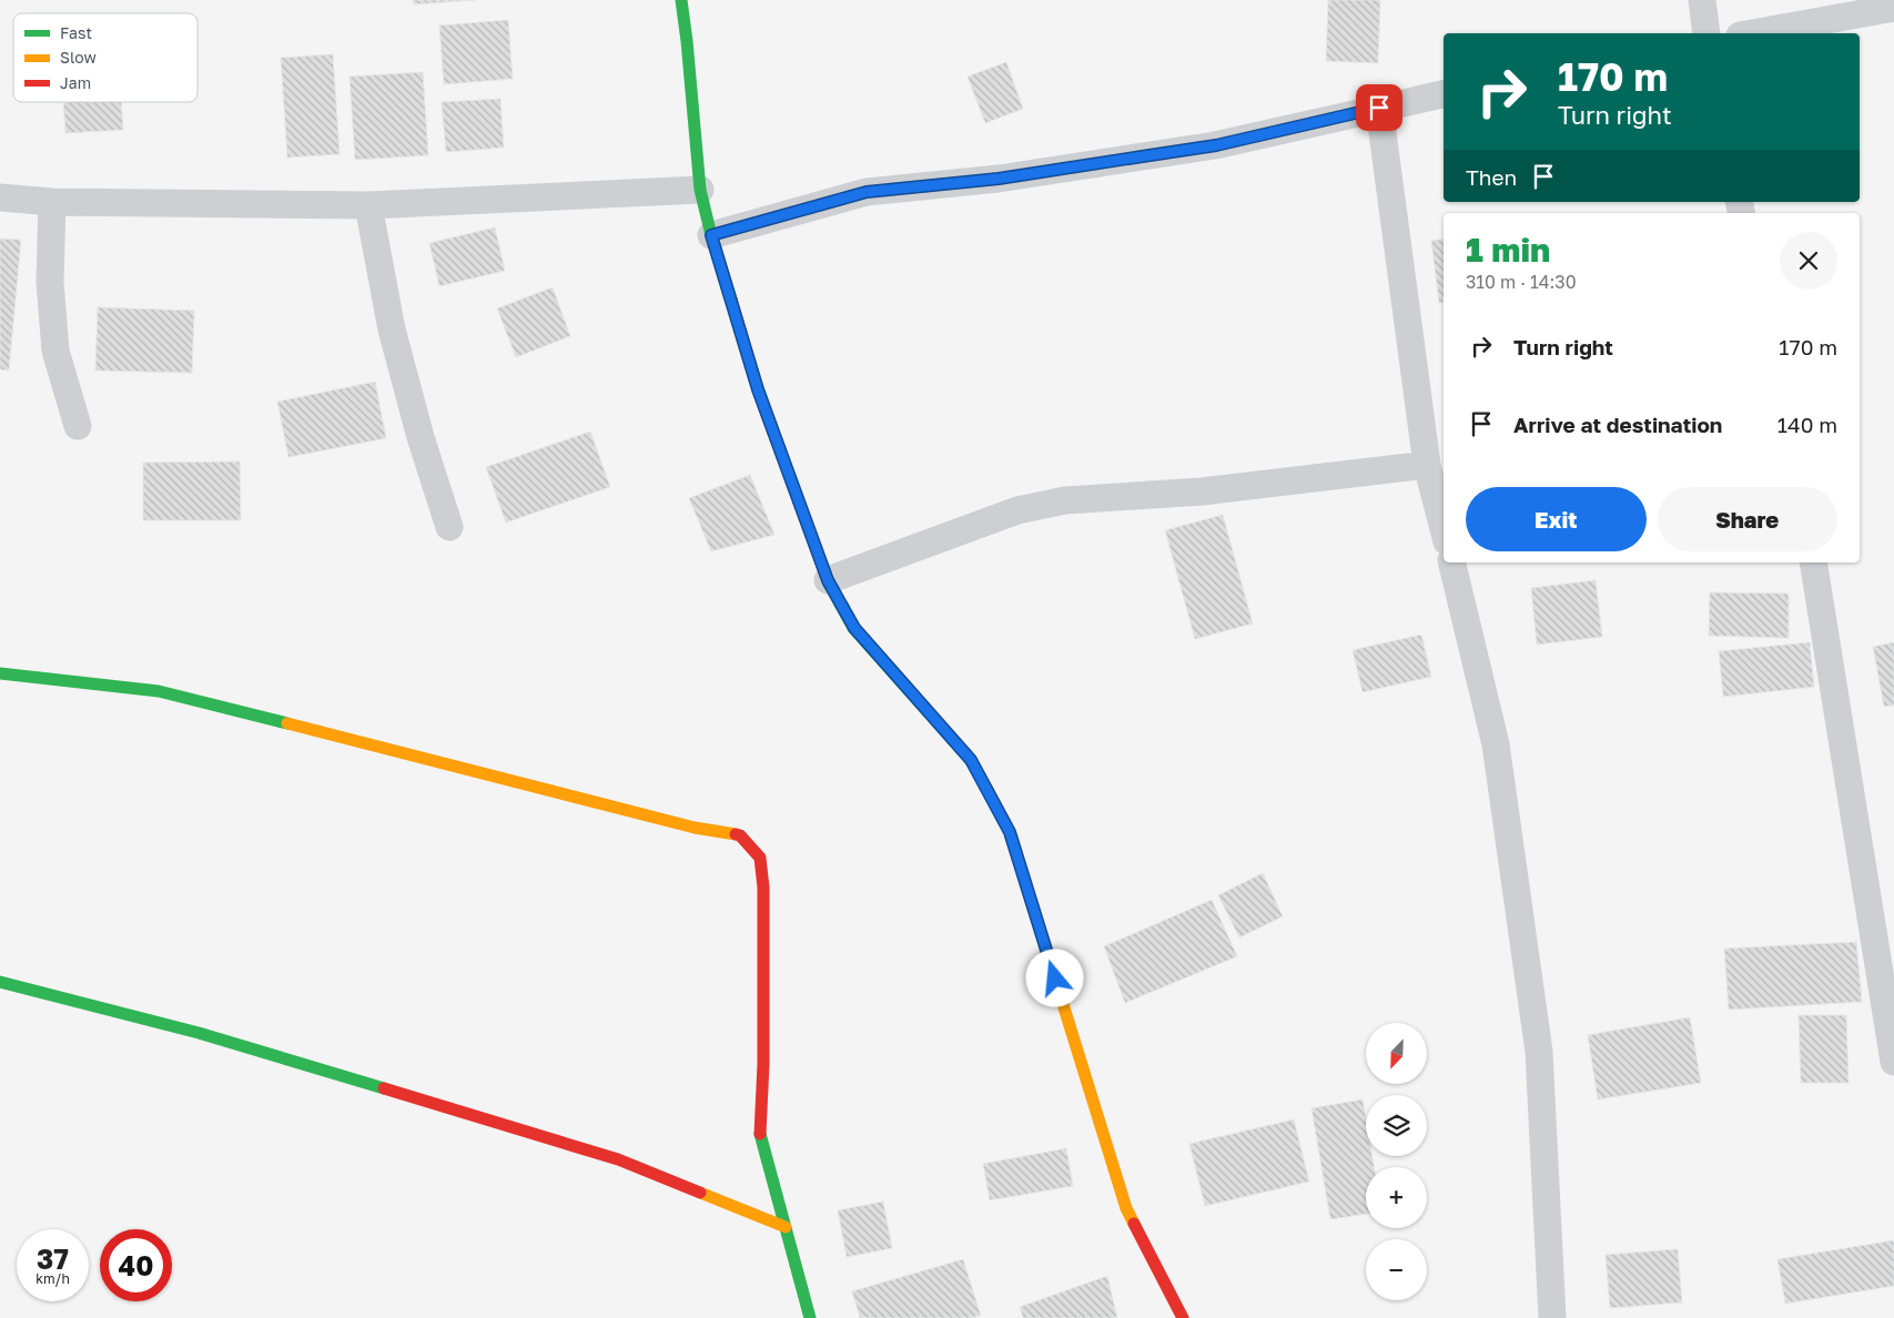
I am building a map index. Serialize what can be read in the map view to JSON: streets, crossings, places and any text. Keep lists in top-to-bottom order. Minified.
{"legend":["Fast","Slow","Jam"],"north":"bottom left","page":{"turn":["170 m","Turn right"],"then":"Then","heading":["1 min","310 m · 14:30"],"list":[{"name":"Turn right","value":"170 m"},{"name":"Arrive at destination","value":"140 m"}],"buttons":["Exit","Share"],"map_buttons":["+","−"],"speed":"37 km/h","limit":"40"}}
